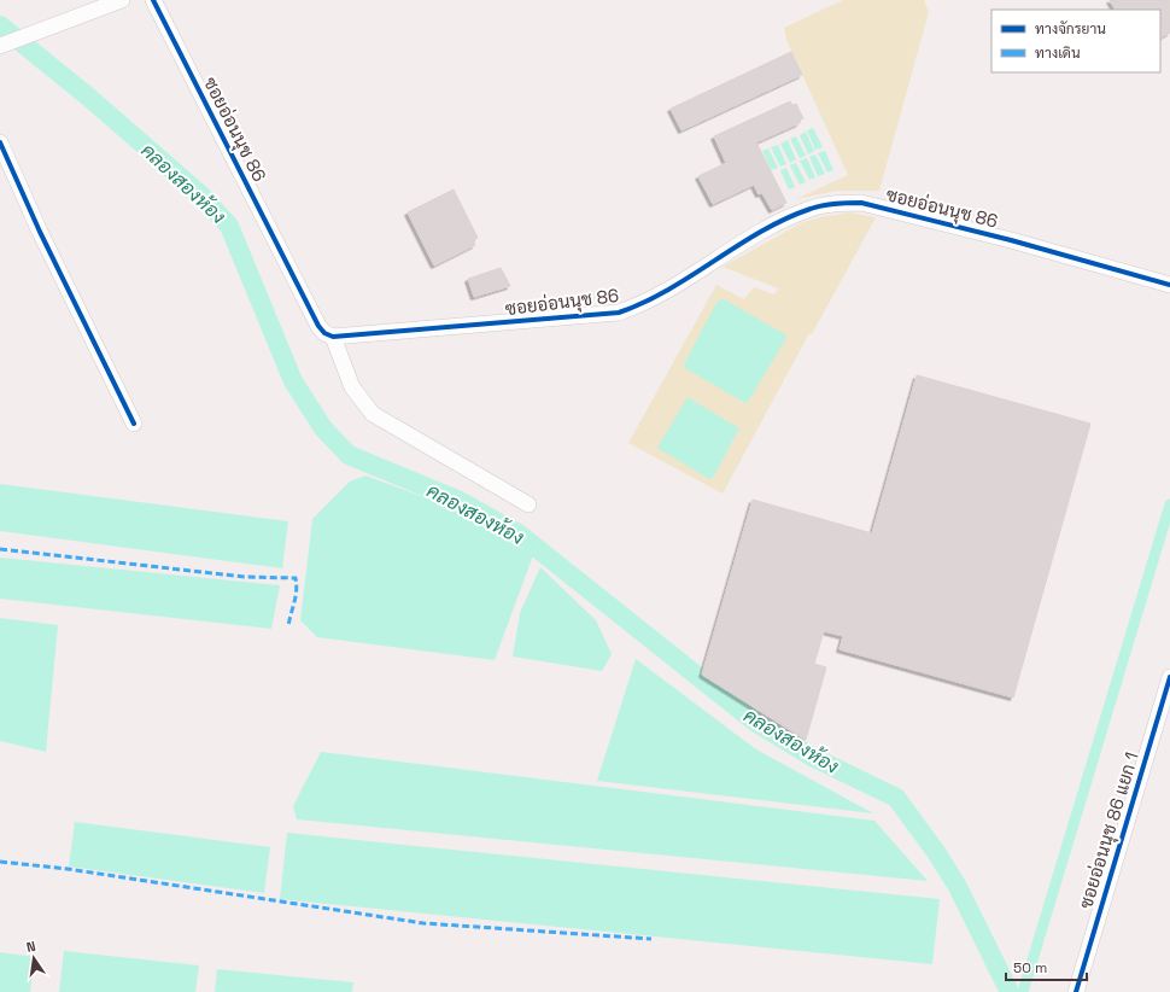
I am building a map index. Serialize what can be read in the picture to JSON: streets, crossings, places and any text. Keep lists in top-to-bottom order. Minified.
{"streets":{"street":["ซอยอ่อนนุช 86","ซอยอ่อนนุช 86 แยก 1"]},"water":["คลองสองห้อง"],"legend":["ทางจักรยาน","ทางเดิน"],"scale_bar":"50 m","north":"top"}
